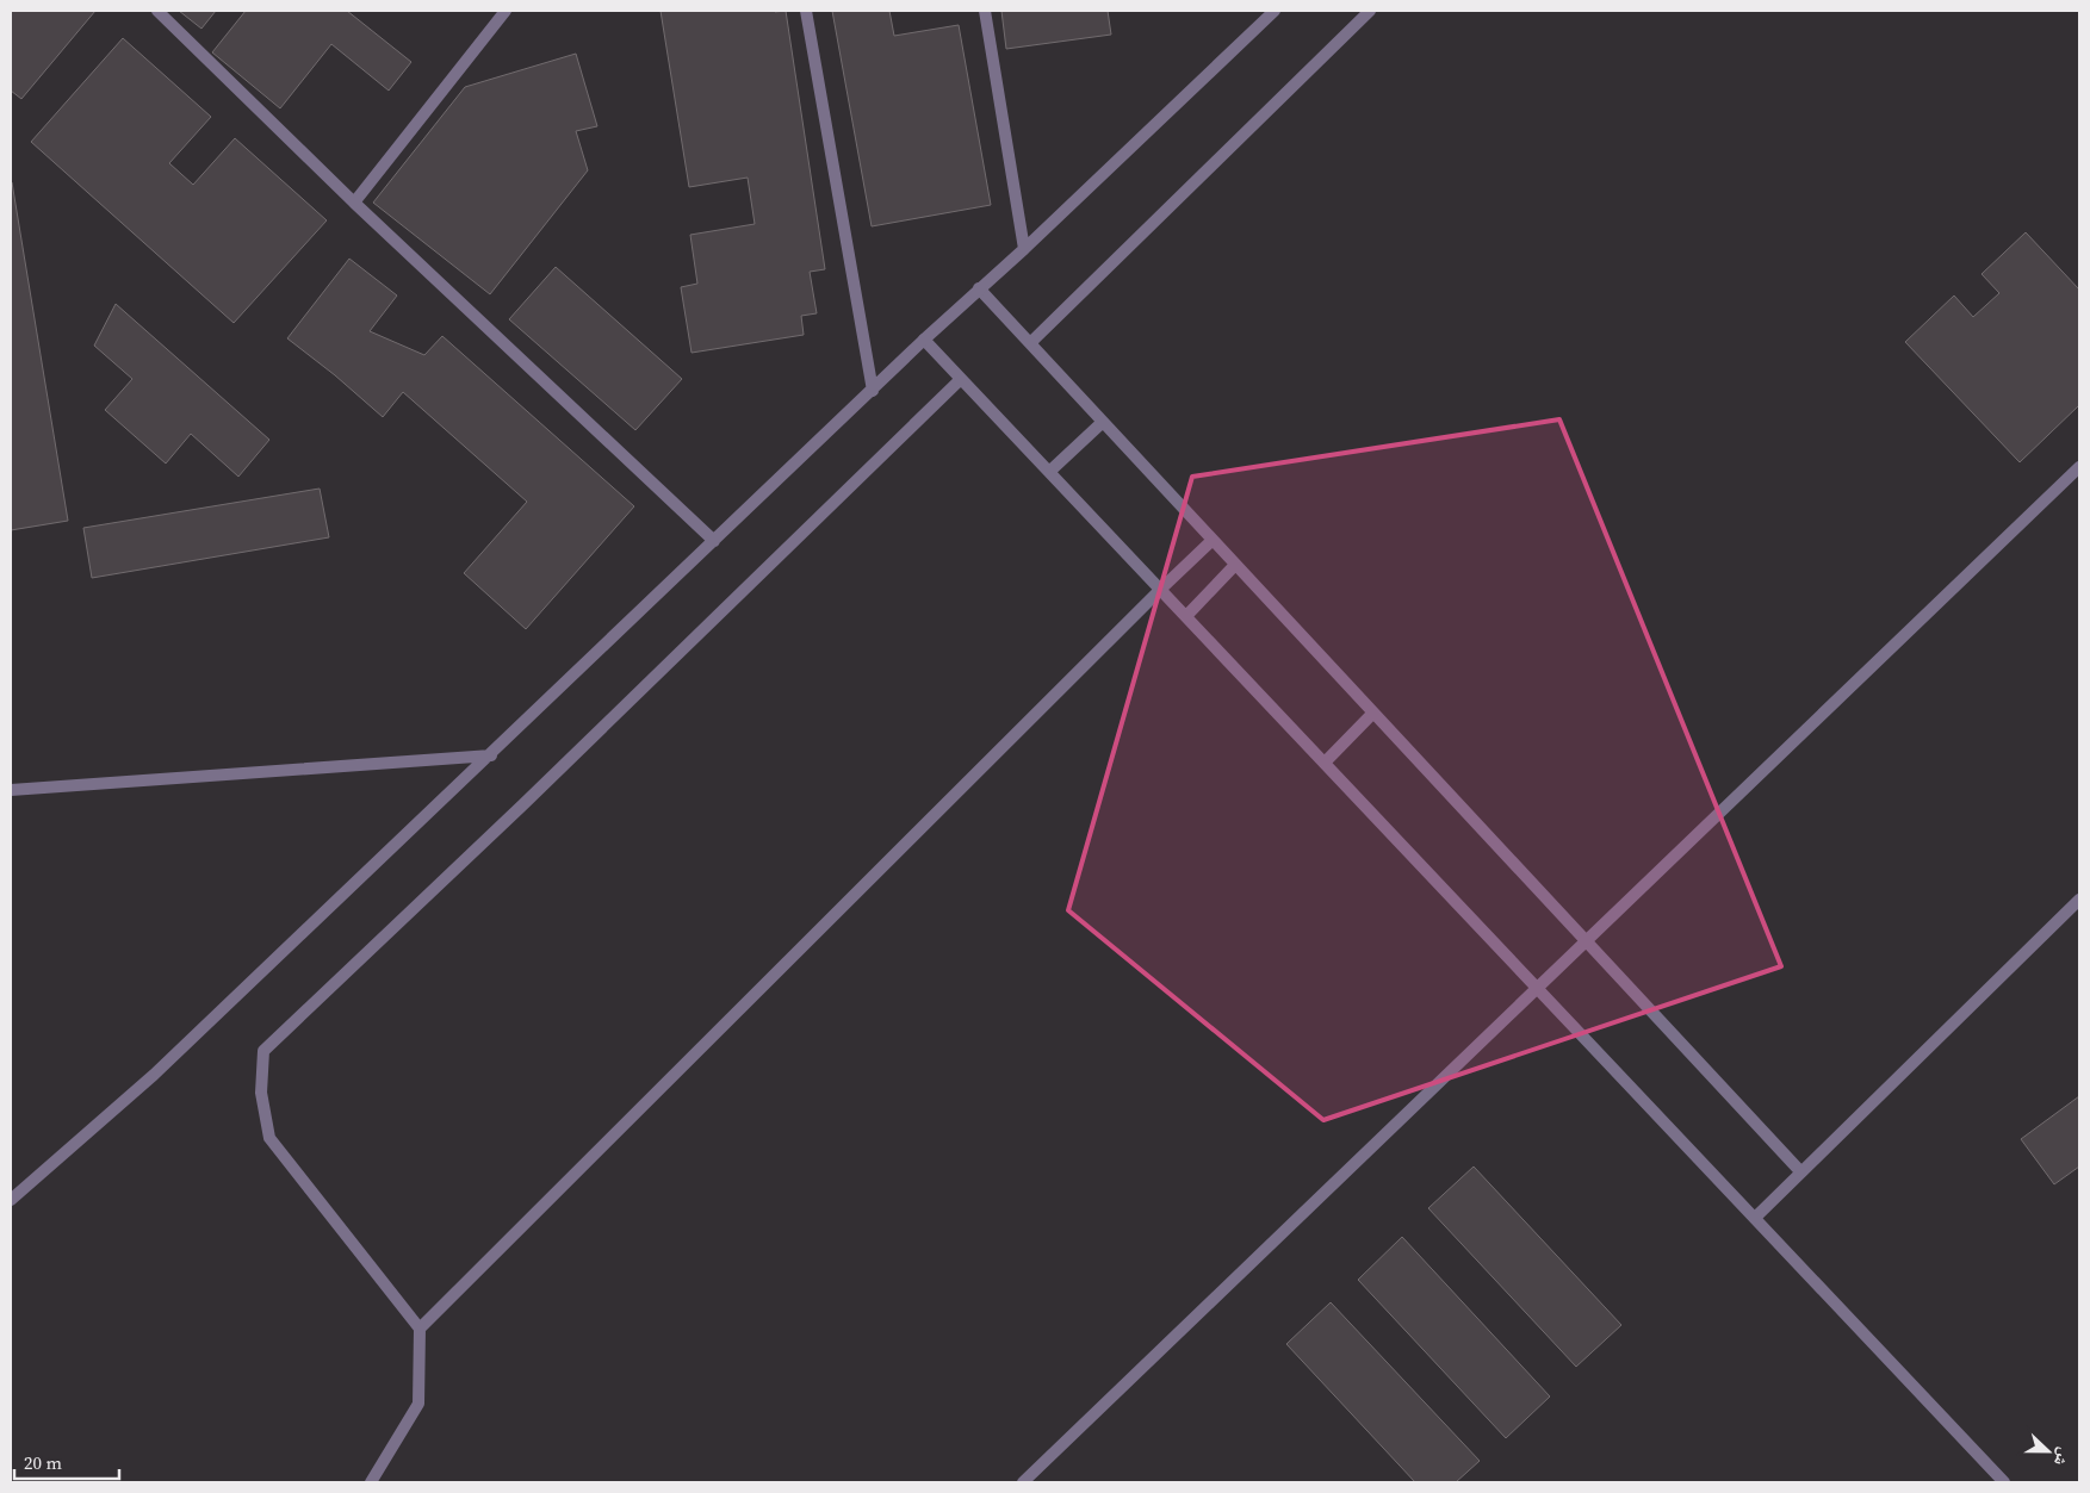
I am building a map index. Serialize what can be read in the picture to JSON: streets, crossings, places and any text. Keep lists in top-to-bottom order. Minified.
{"scale_bar":"20 m","north":"right"}
